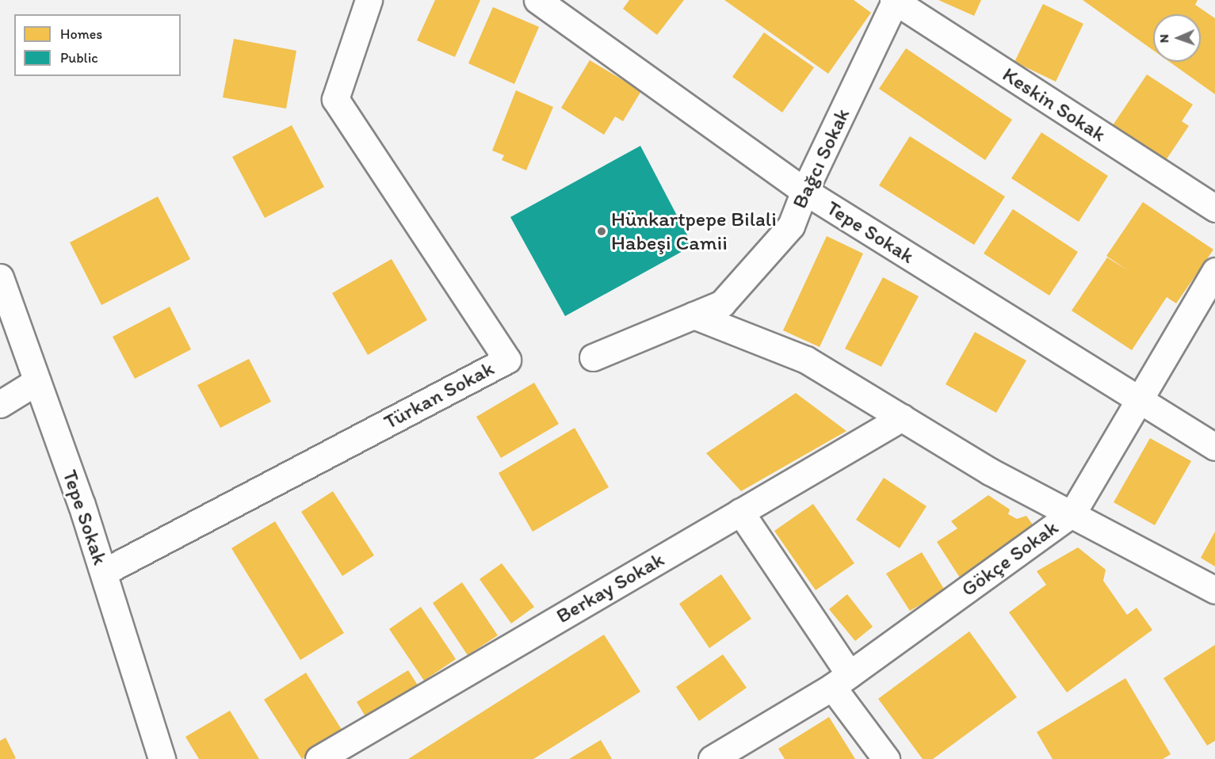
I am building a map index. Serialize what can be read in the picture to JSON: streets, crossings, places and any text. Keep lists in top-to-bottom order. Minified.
{"streets":{"street":["Keskin Sokak","Bağcı Sokak","Tepe Sokak","Türkan Sokak","Gökçe Sokak","Berkay Sokak"]},"crossings":[["Keskin Sokak","Bağcı Sokak"],["Bağcı Sokak","Tepe Sokak"],["Tepe Sokak","Türkan Sokak"],["Tepe Sokak","Gökçe Sokak"]],"places":["Hünkartpepe Bilali Habeşi Camii"],"legend":["Homes","Public"],"north":"left"}
